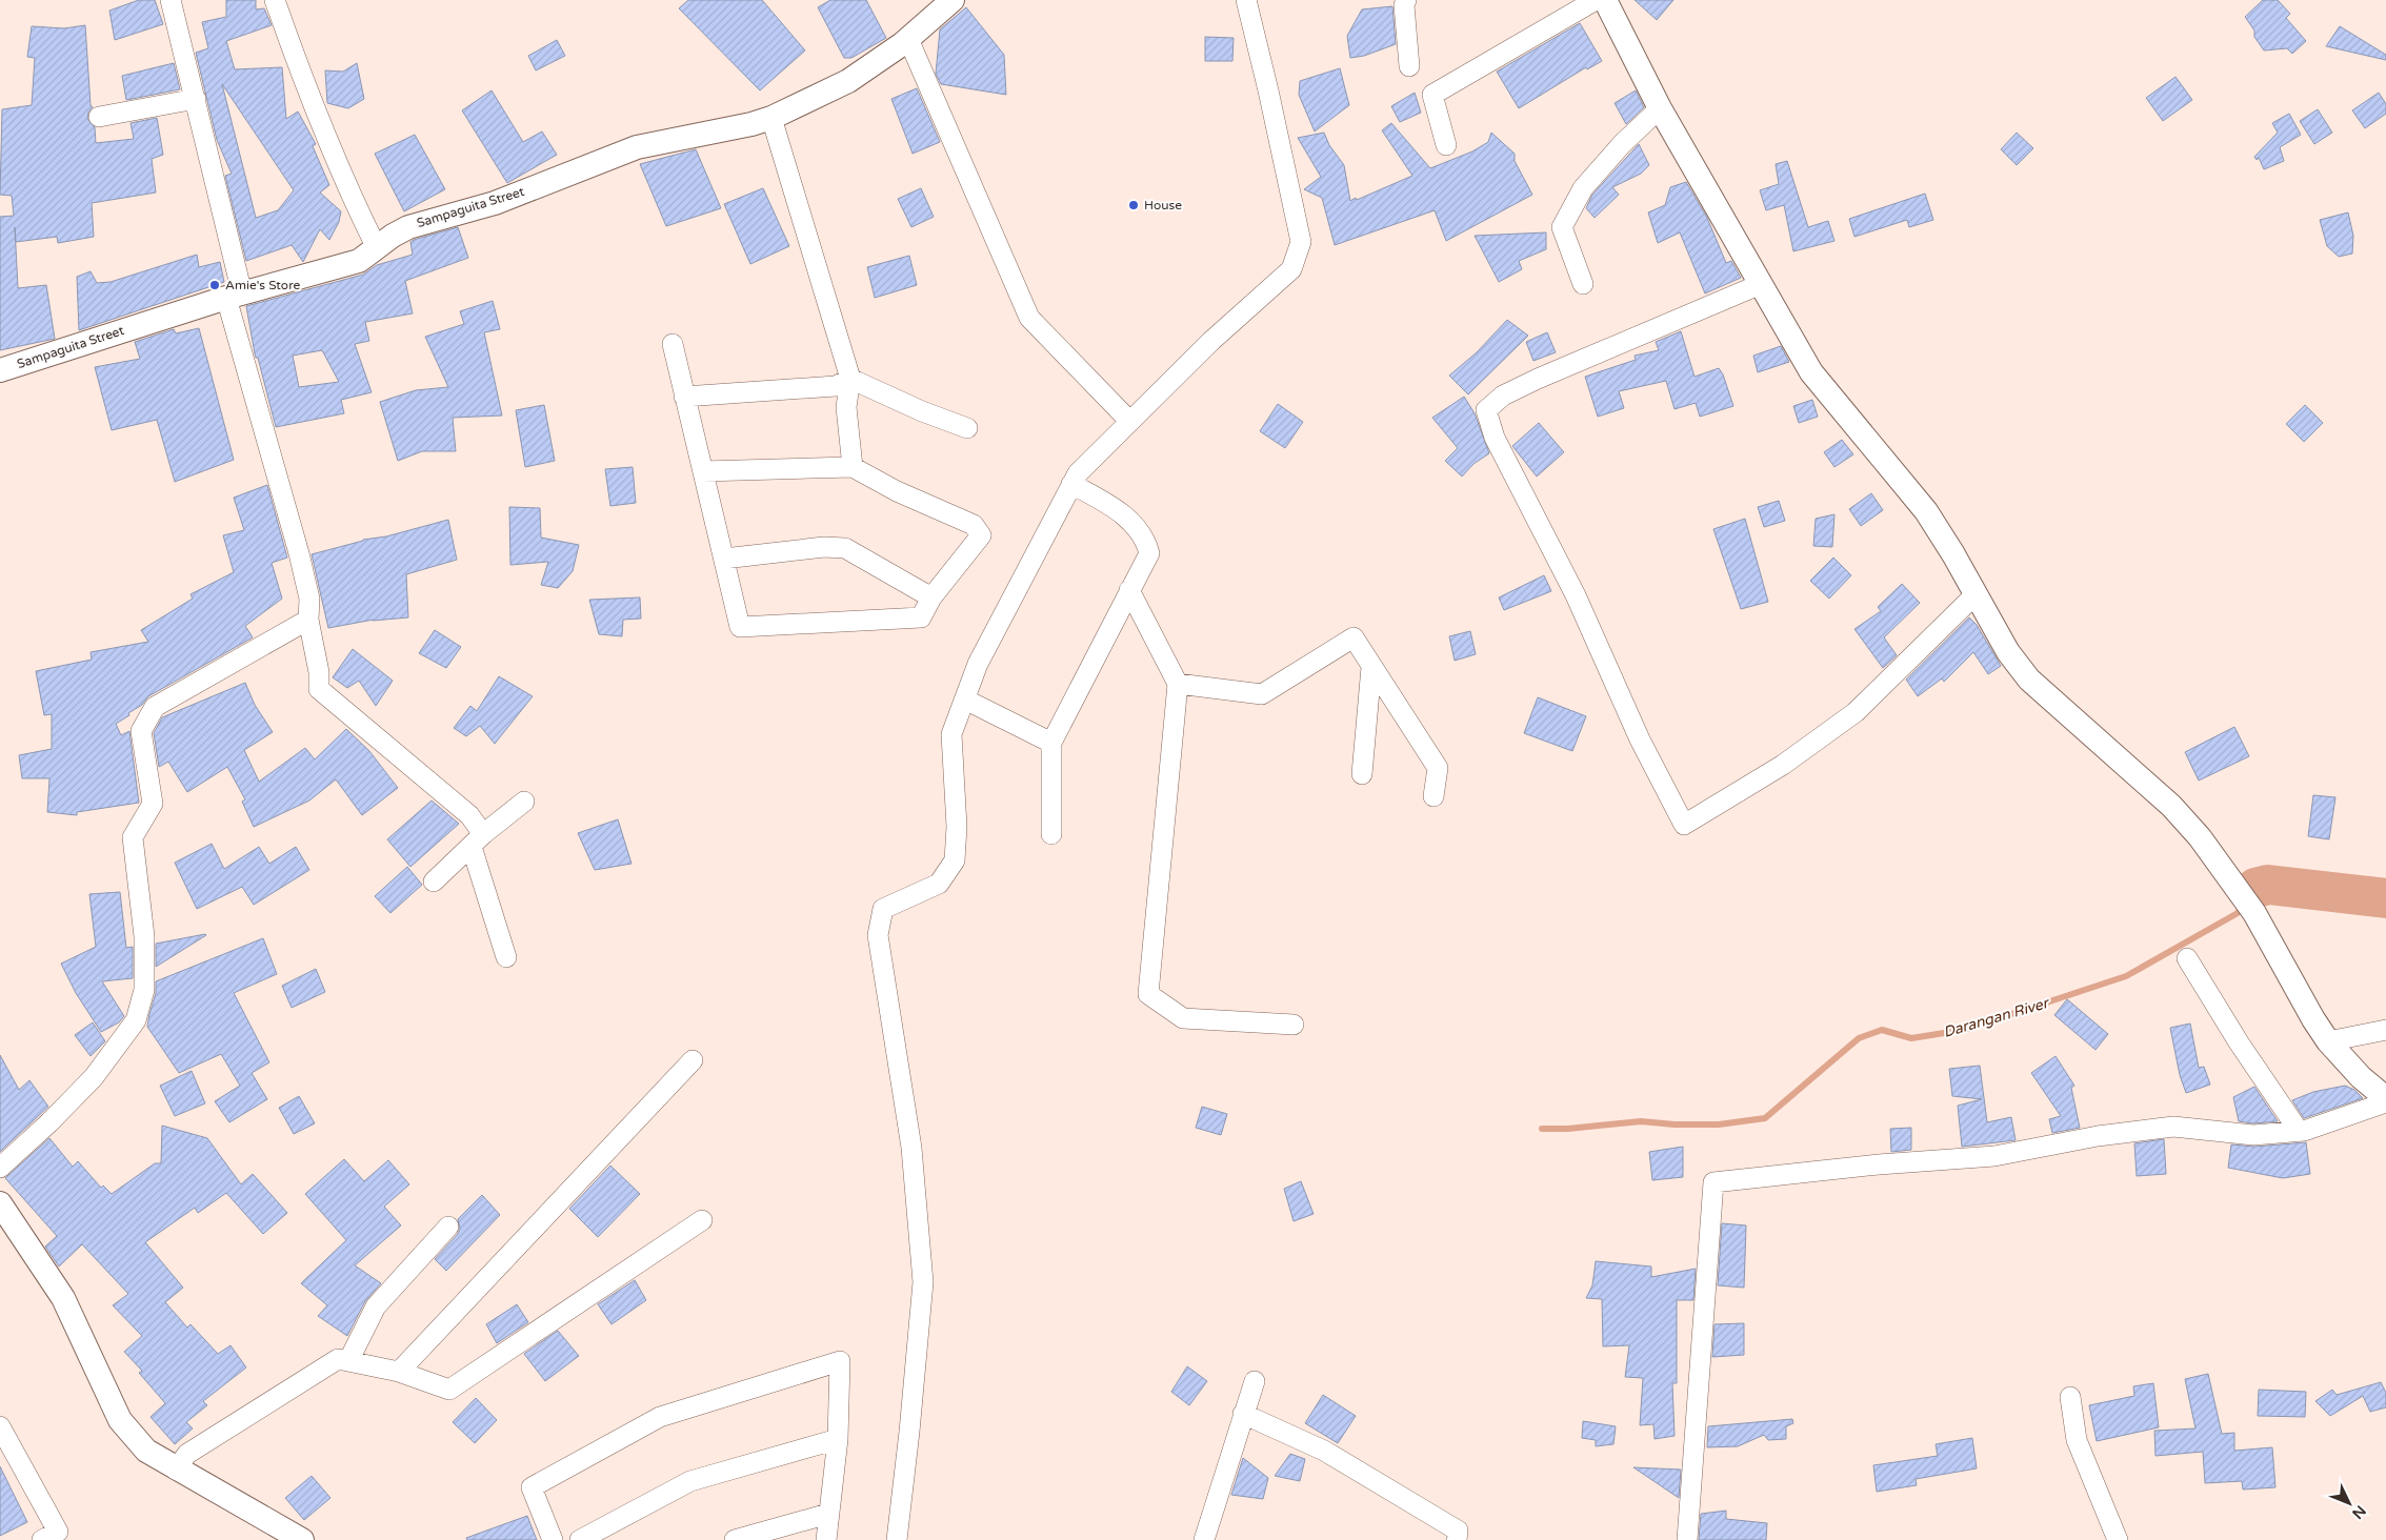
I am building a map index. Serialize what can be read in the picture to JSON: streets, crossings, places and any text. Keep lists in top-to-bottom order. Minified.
{"streets":{"street":["Sampaguita Street"]},"water":["Darangan River"],"places":["House","Amie's Store"],"north":"bottom right"}
